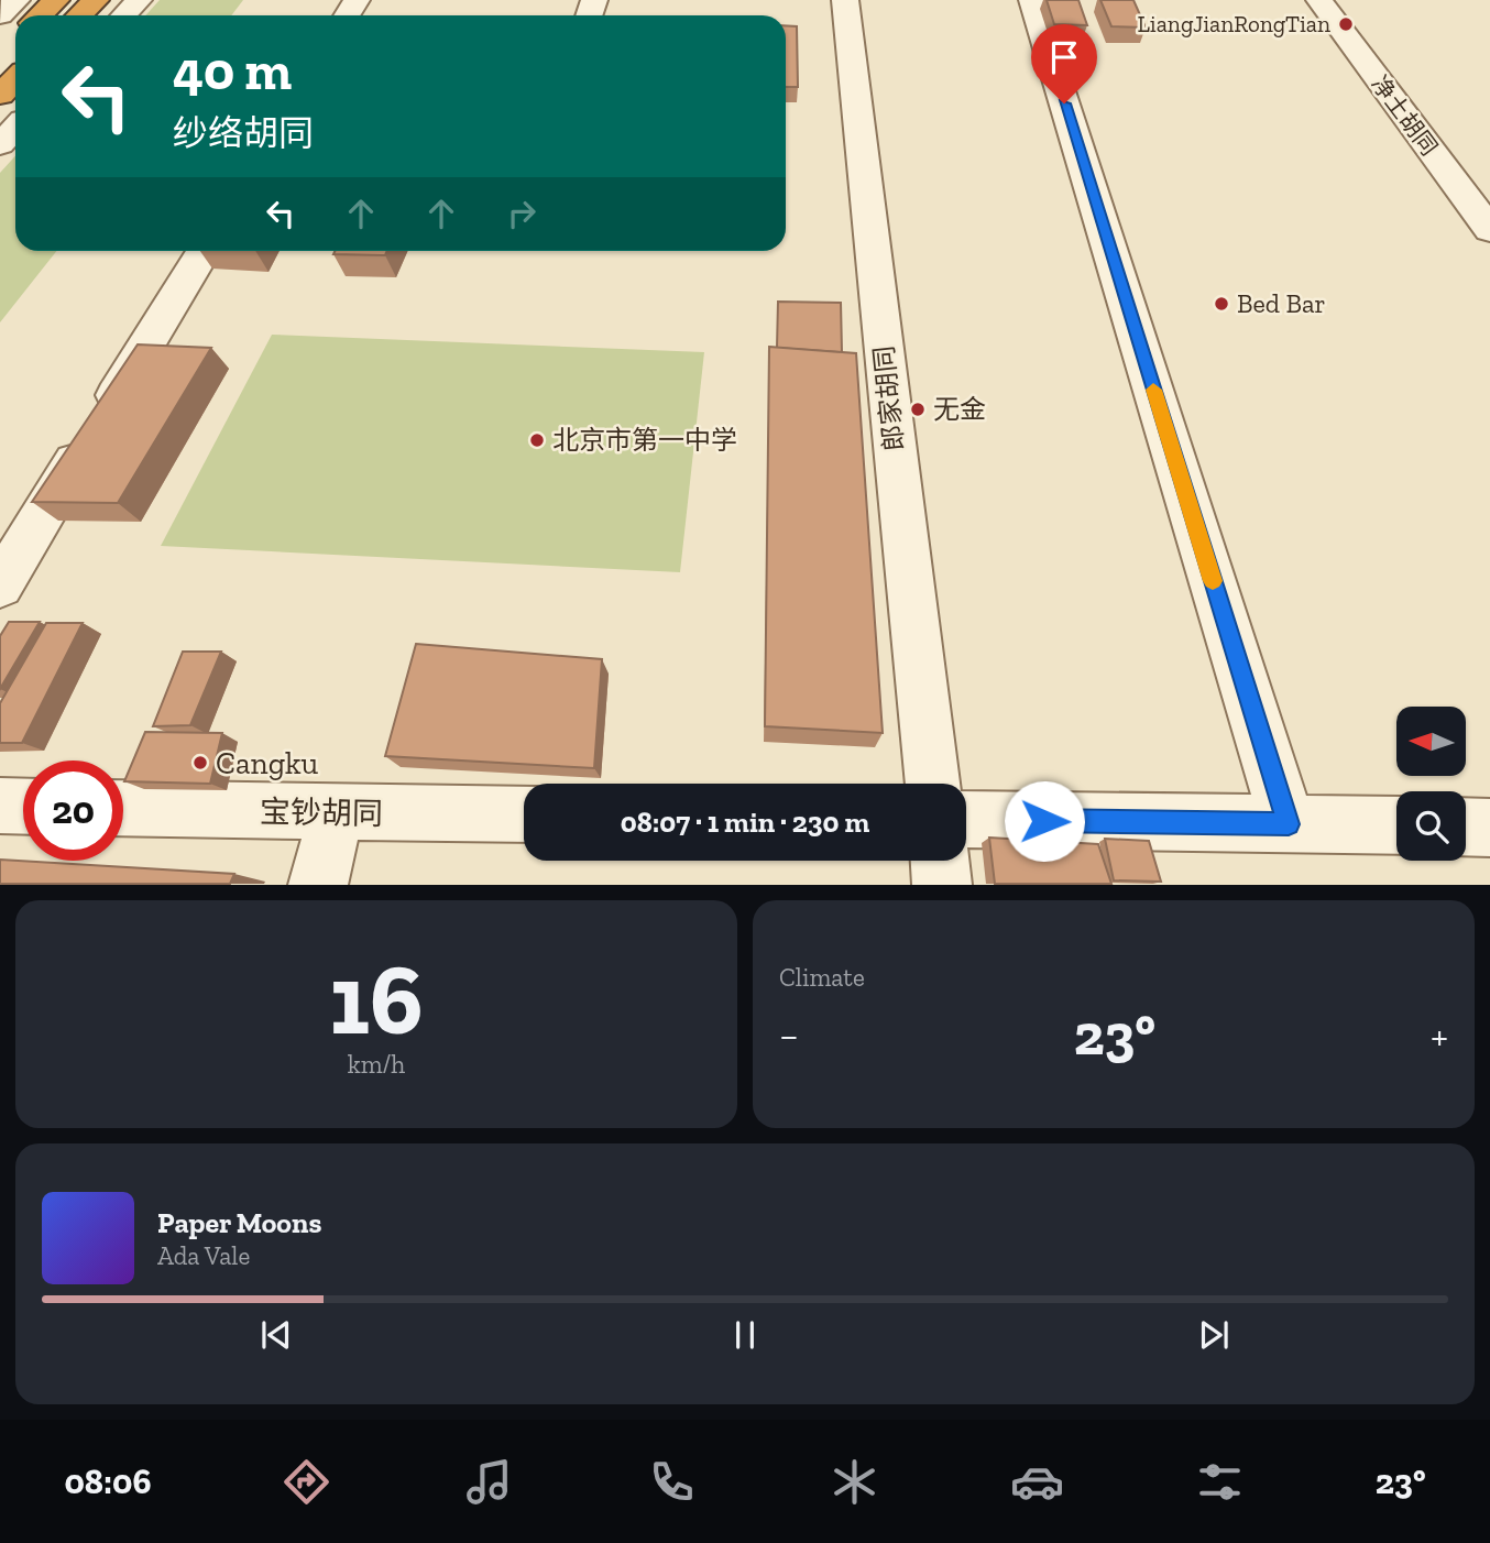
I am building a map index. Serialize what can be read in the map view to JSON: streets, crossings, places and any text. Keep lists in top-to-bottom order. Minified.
{"streets":{"street":["净土胡同","郎家胡同","宝钞胡同"]},"places":["LiangJianRongTian","Bed Bar","无金","北京市第一中学","Cangku"],"north":"left","page":{"turn":["40 m","纱络胡同"],"limit":"20","trip":"08:07 · 1 min · 230 m","tile":[["16","km/h"],"Climate"],"heat":["−","23°","+"],"song":["Paper Moons","Ada Vale"],"tabs":["08:06","23°"]}}
